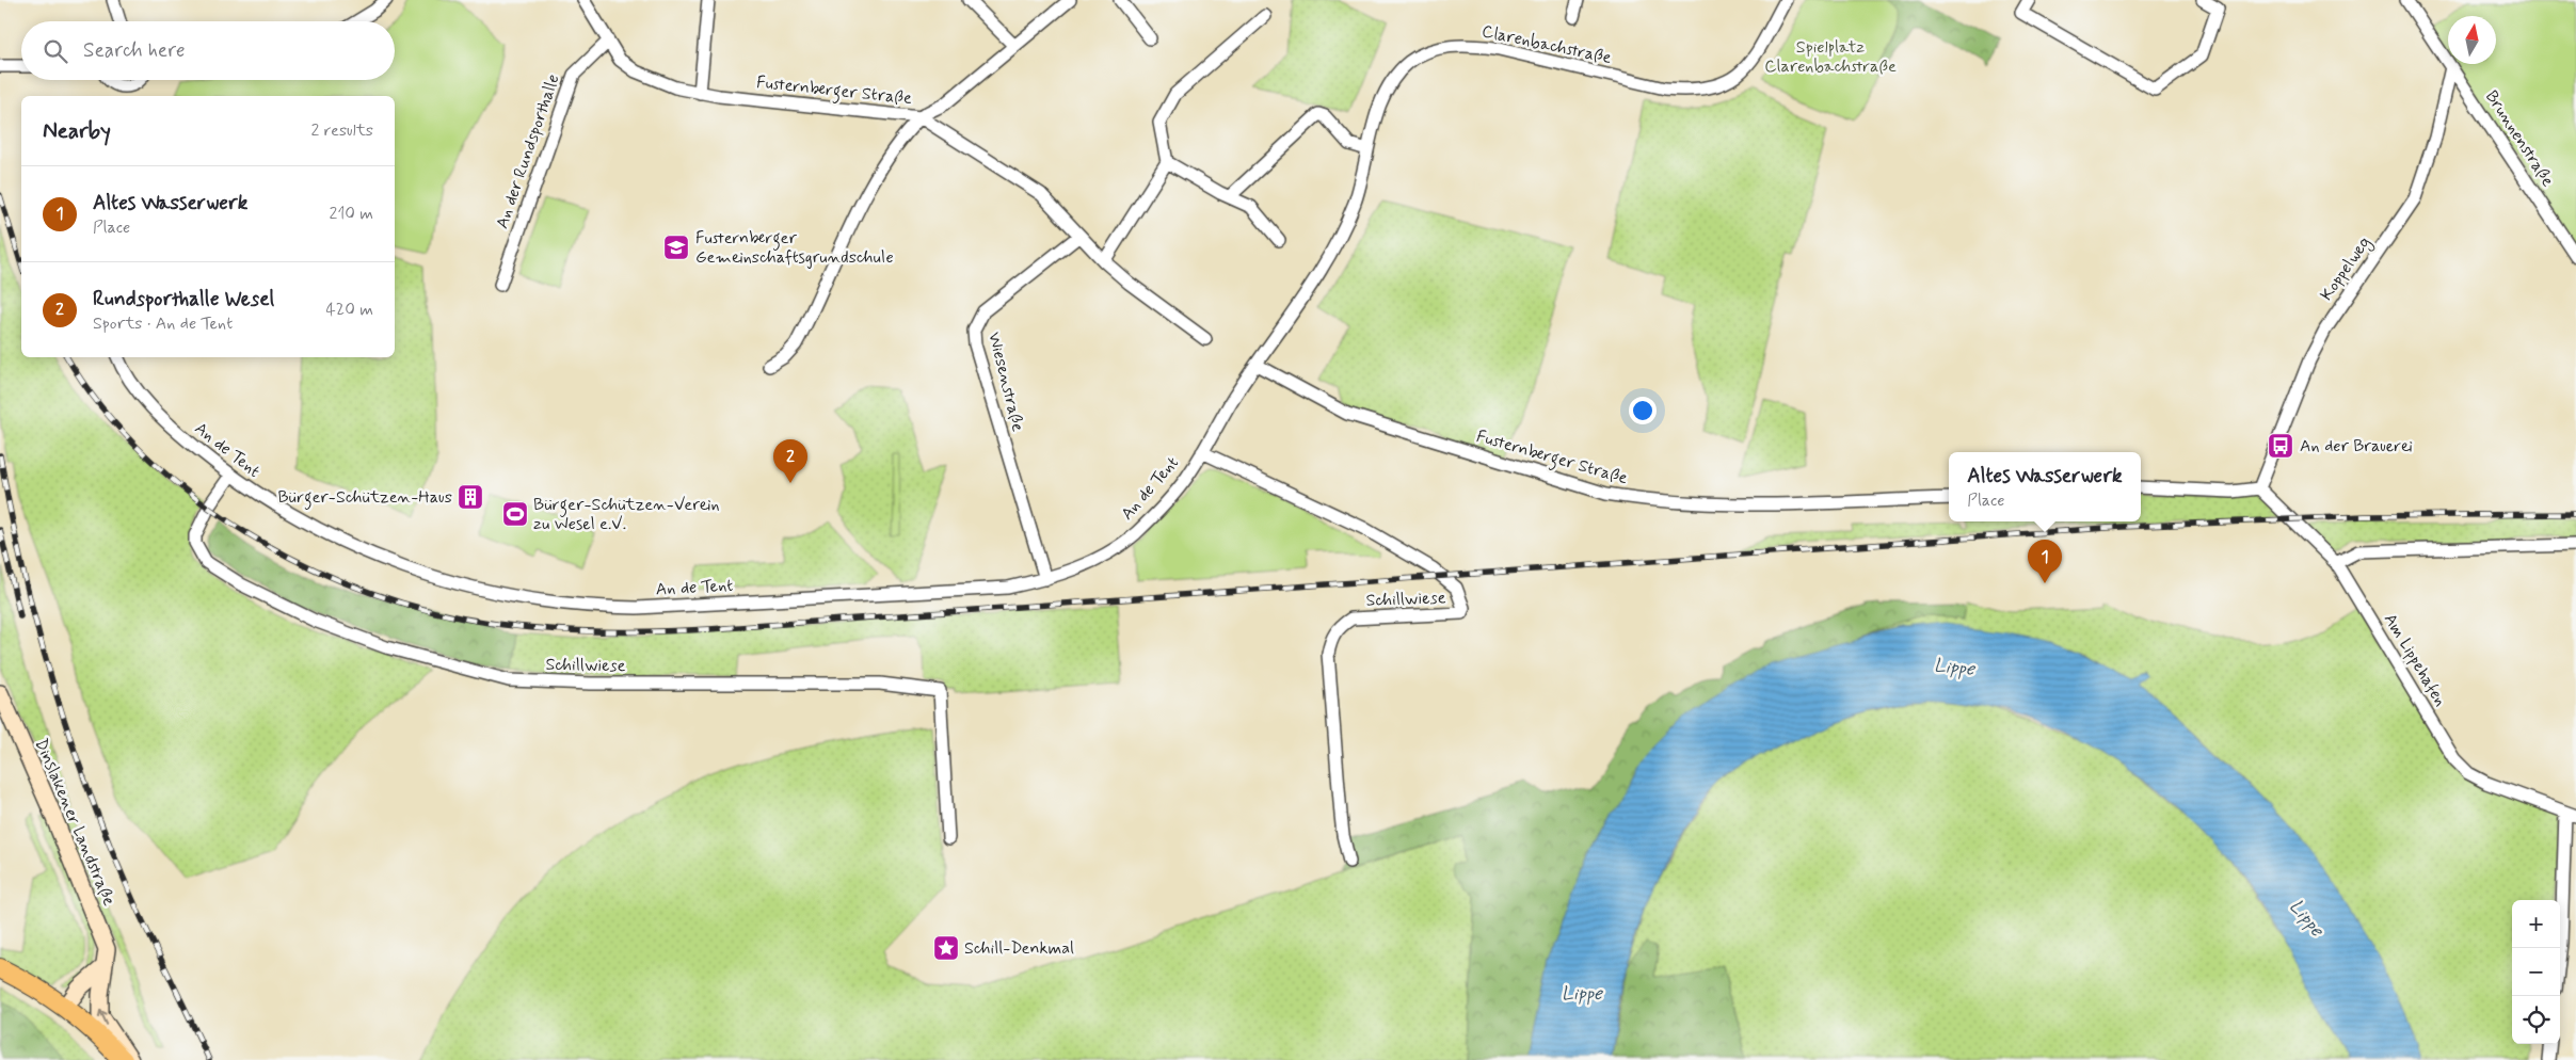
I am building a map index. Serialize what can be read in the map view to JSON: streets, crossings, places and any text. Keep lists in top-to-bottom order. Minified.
{"streets":{"main road":["Dinslakener Landstraße"],"street":["Clarenbachstraße","Fusternberger Straße","Brunnenstraße","An der Rundsporthalle","Koppelweg","Wiesenstraße","An de Tent","Schillwiese","Am Lippehafen"]},"crossings":[["Clarenbachstraße","Fusternberger Straße"],["Clarenbachstraße","An de Tent"],["Fusternberger Straße","An der Rundsporthalle"],["Fusternberger Straße","Wiesenstraße"],["Fusternberger Straße","An de Tent"],["Brunnenstraße","Koppelweg"],["Koppelweg","Am Lippehafen"],["Wiesenstraße","An de Tent"],["An de Tent","Schillwiese"]],"water":["Lippe"],"parks":["Spielplatz Clarenbachstraße"],"places":{"school or university":["Fusternberger Gemeinschaftsgrundschule"],"bus stop":["An der Brauerei"],"building":["Bürger-Schützen-Haus"],"sports":["Bürger-Schützen-Verein zu Wesel e.V."],"place":["Schill-Denkmal"]},"north":"top","page":{"search":"Search here","heading":["Nearby","2 results"],"list":[{"mark":"1","name":"Altes Wasserwerk","note":"Place","value":"210 m"},{"mark":"2","name":"Rundsporthalle Wesel","note":"Sports · An de Tent","value":"420 m"}],"pins":["2","1"],"popup":["Altes Wasserwerk","Place"],"map_buttons":["+","−"]}}
